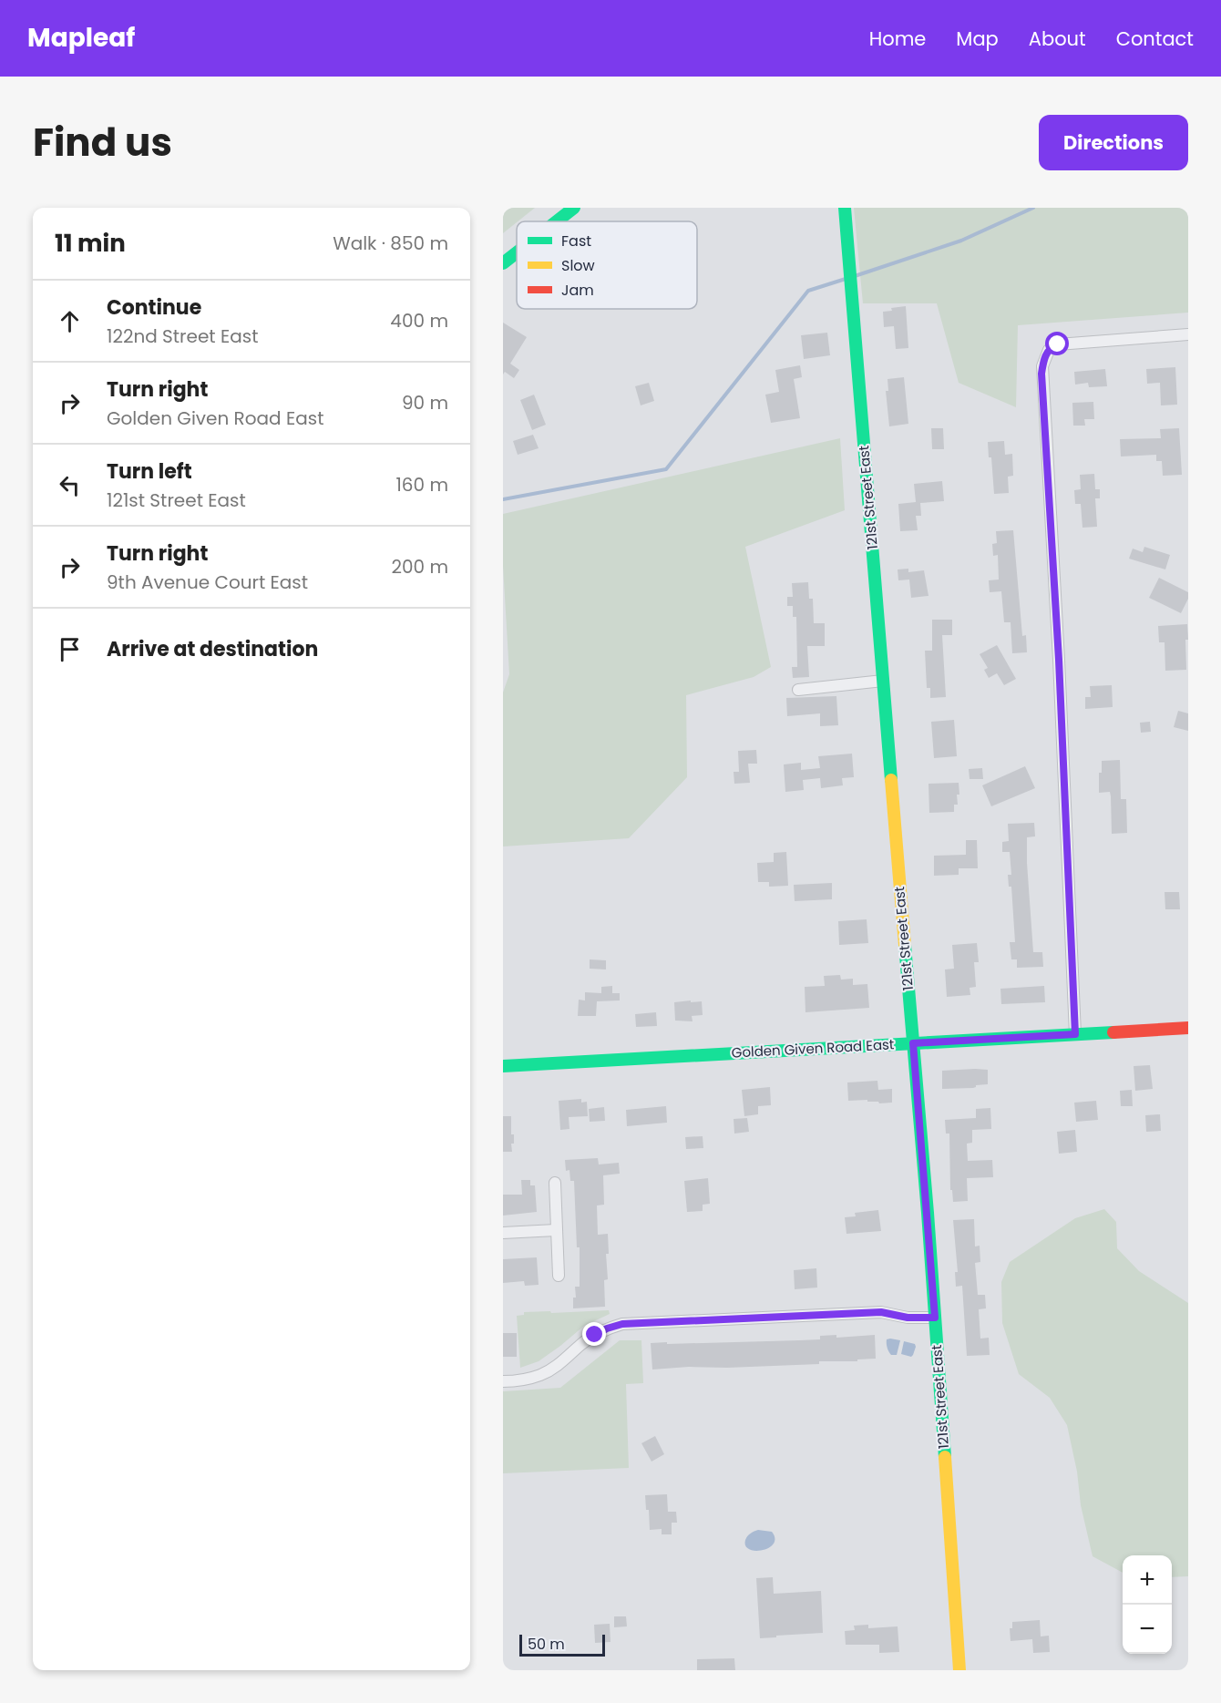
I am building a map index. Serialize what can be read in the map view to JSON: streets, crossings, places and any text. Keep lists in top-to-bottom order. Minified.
{"streets":{"street":["121st Street East","Golden Given Road East"]},"crossings":[["121st Street East","Golden Given Road East"]],"legend":["Fast","Slow","Jam"],"scale_bar":"50 m","page":{"header":"Mapleaf","nav":["Home","Map","About","Contact"],"title":"Find us","buttons":"Directions","heading":["11 min","Walk · 850 m"],"list":[["Continue","122nd Street East","400 m"],["Turn right","Golden Given Road East","90 m"],["Turn left","121st Street East","160 m"],["Turn right","9th Avenue Court East","200 m"],"Arrive at destination"],"map_buttons":["+","−"],"scale":"50 m"}}
